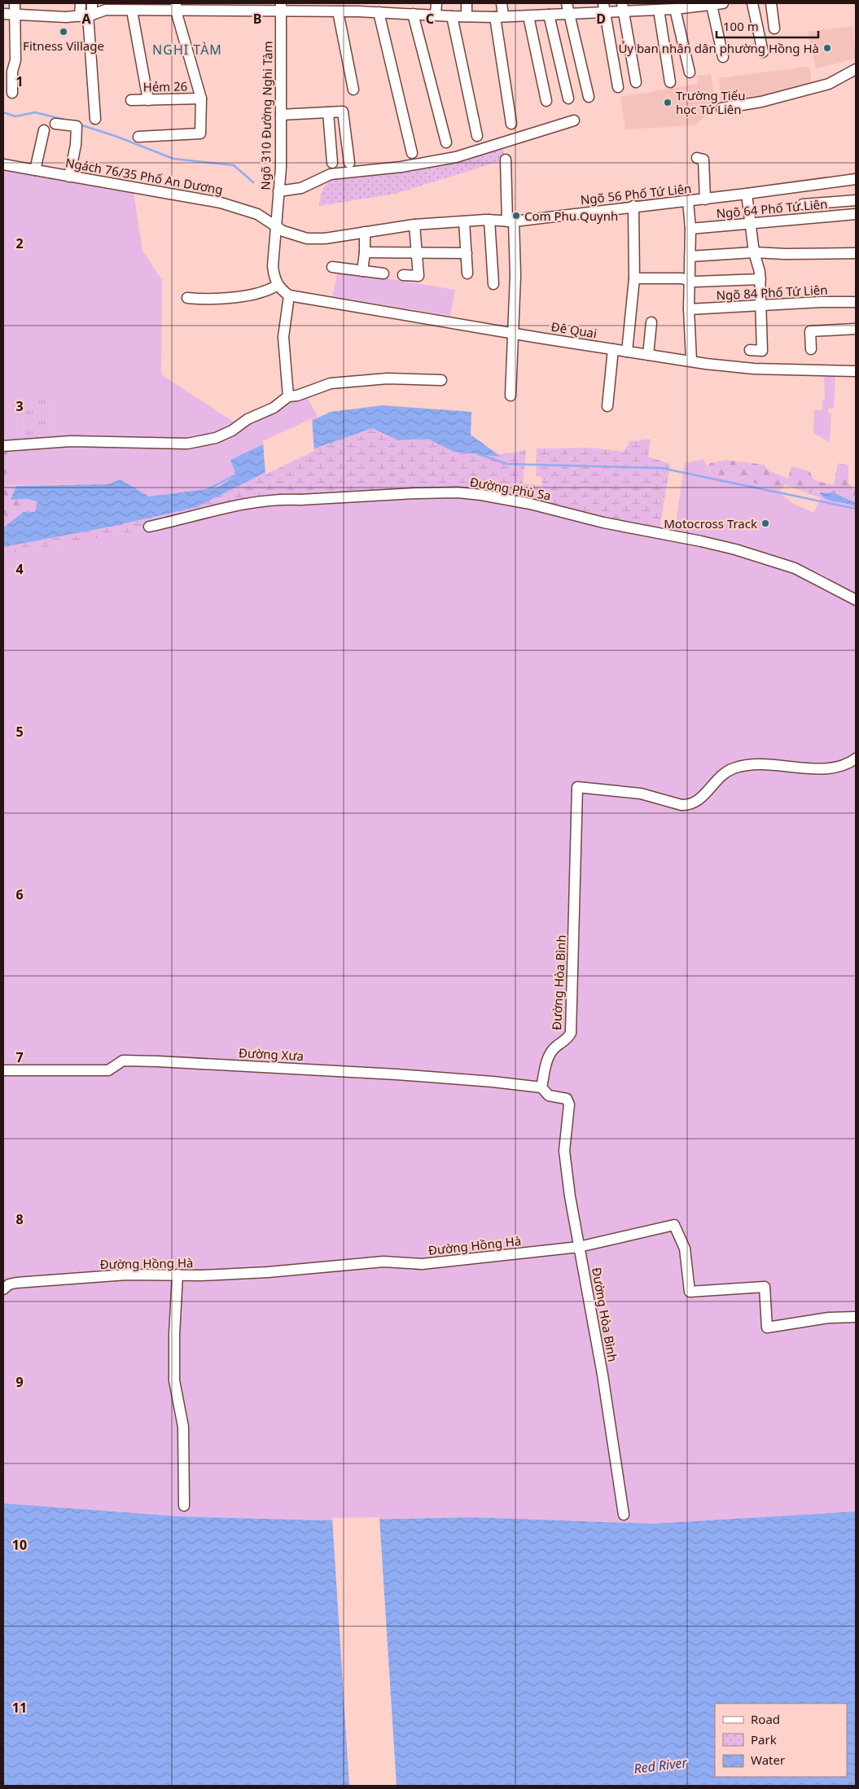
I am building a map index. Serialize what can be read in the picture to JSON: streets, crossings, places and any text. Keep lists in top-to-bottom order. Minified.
{"streets":{"street":["Hẻm 26","Ngõ 310 Đường Nghi Tàm","Ngách 76/35 Phố An Dương","Ngõ 56 Phố Tứ Liên","Ngõ 64 Phố Tứ Liên","Ngõ 84 Phố Tứ Liên","Đê Quai","Đường Phù Sa","Đường Hòa Bình","Đường Xưa","Đường Hồng Hà"]},"crossings":[["Ngõ 310 Đường Nghi Tàm","Ngách 76/35 Phố An Dương"],["Ngõ 310 Đường Nghi Tàm","Ngõ 56 Phố Tứ Liên"],["Ngách 76/35 Phố An Dương","Ngõ 56 Phố Tứ Liên"],["Đường Hòa Bình","Đường Xưa"],["Đường Hòa Bình","Đường Hồng Hà"]],"districts":["NGHI TÀM"],"water":["Red River"],"places":["Fitness Village","Ủy ban nhân dân phường Hồng Hà","Trường Tiểu học Tứ Liên","Com Phu Quynh","Motocross Track"],"legend":["Road","Park","Water"],"scale_bar":"100 m","grid":{"columns":["A","B","C","D"],"rows":["1","2","3","4","5","6","7","8","9","10","11"]}}
